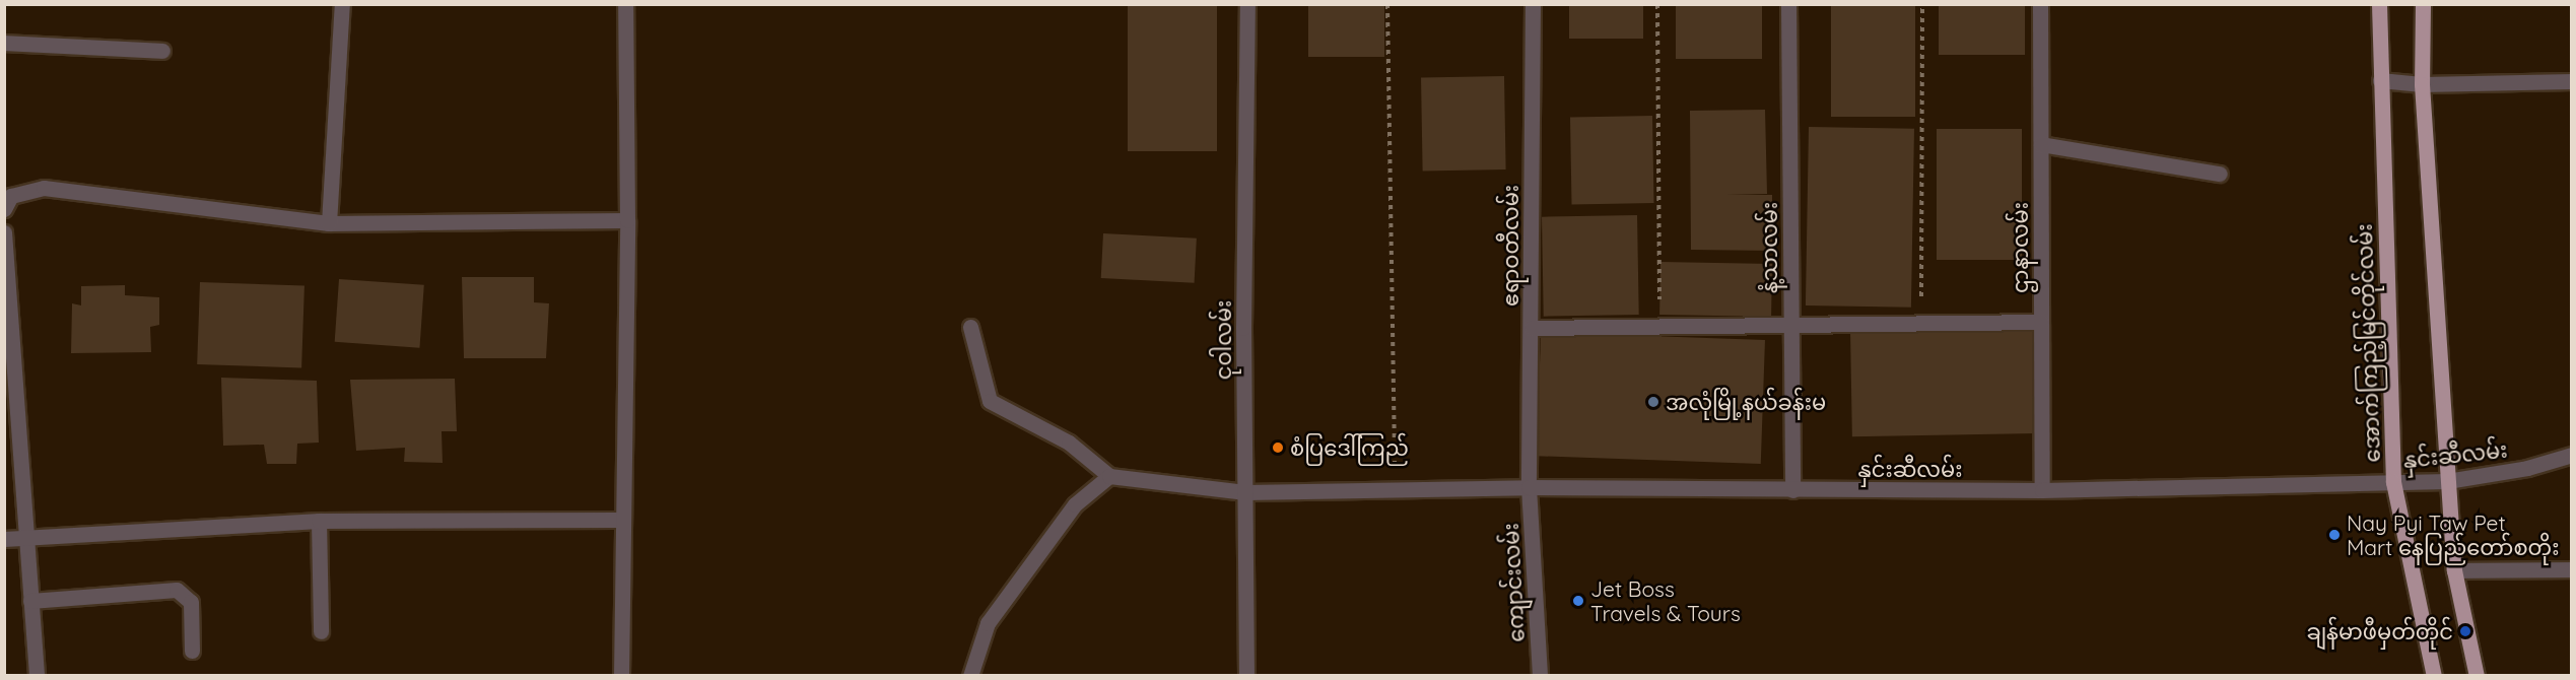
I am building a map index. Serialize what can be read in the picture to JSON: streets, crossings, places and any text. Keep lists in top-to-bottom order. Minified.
{"streets":{"main road":["အောက်ကြည့်မြင်တိုင်လမ်း"],"street":["ဧရာဝတီလမ်း","နံ့သာလမ်း","ဌာနာလမ်း","ငုဝါလမ်း","နှင်းဆီလမ်း","ကျောင်းလမ်း"]},"crossings":[["ဧရာဝတီလမ်း","နှင်းဆီလမ်း"],["ဧရာဝတီလမ်း","ကျောင်းလမ်း"],["နံ့သာလမ်း","နှင်းဆီလမ်း"],["ဌာနာလမ်း","နှင်းဆီလမ်း"],["ငုဝါလမ်း","နှင်းဆီလမ်း"],["အောက်ကြည့်မြင်တိုင်လမ်း","နှင်းဆီလမ်း"],["နှင်းဆီလမ်း","ကျောင်းလမ်း"]],"places":["အလုံမြို့နယ်ခန်းမ","စံပြဒေါ်ကြည်","Nay Pyi Taw Pet Mart နေပြည်တော်စတိုး","Jet Boss Travels & Tours","ချန်မာဖီမှတ်တိုင်"]}
